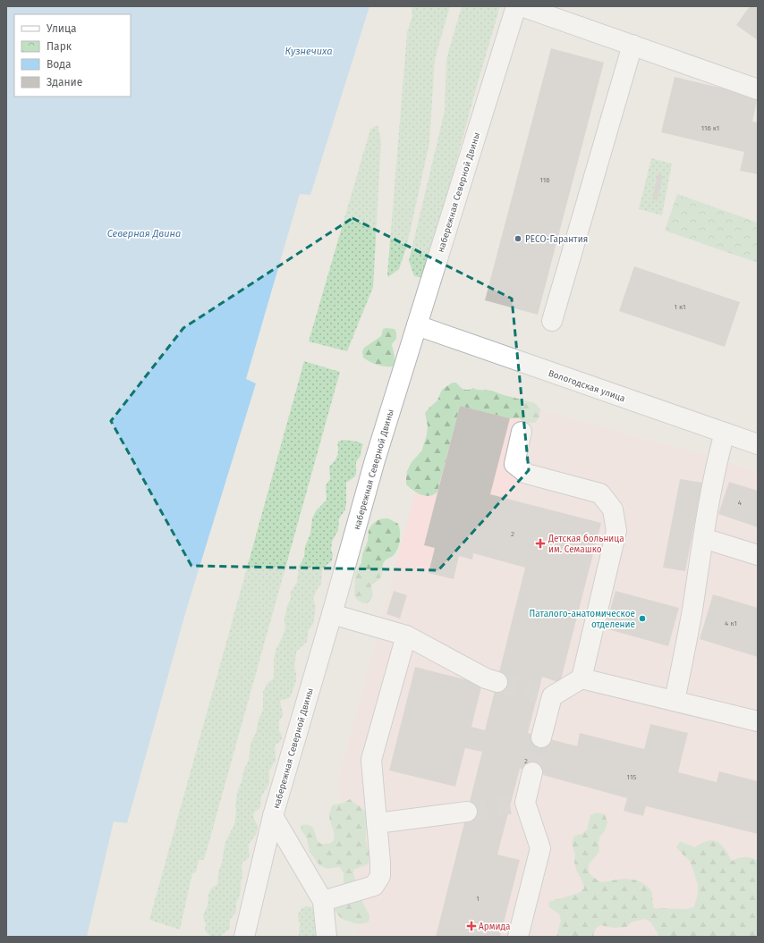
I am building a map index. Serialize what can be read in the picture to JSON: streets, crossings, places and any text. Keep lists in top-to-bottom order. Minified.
{"streets":{"street":["набережная Северной Двины","Вологодская улица"]},"crossings":[["набережная Северной Двины","Вологодская улица"]],"water":["Кузнечиха","Северная Двина"],"places":{"other":["РЕСО-Гарантия","Паталого-анатомическое отделение"],"health":["Детская больница им. Семашко","Армида"]},"house_numbers":["116 к1","116","1 к1","4","2","4 к1","2","115","1"],"legend":["Улица","Парк","Вода","Здание"]}
